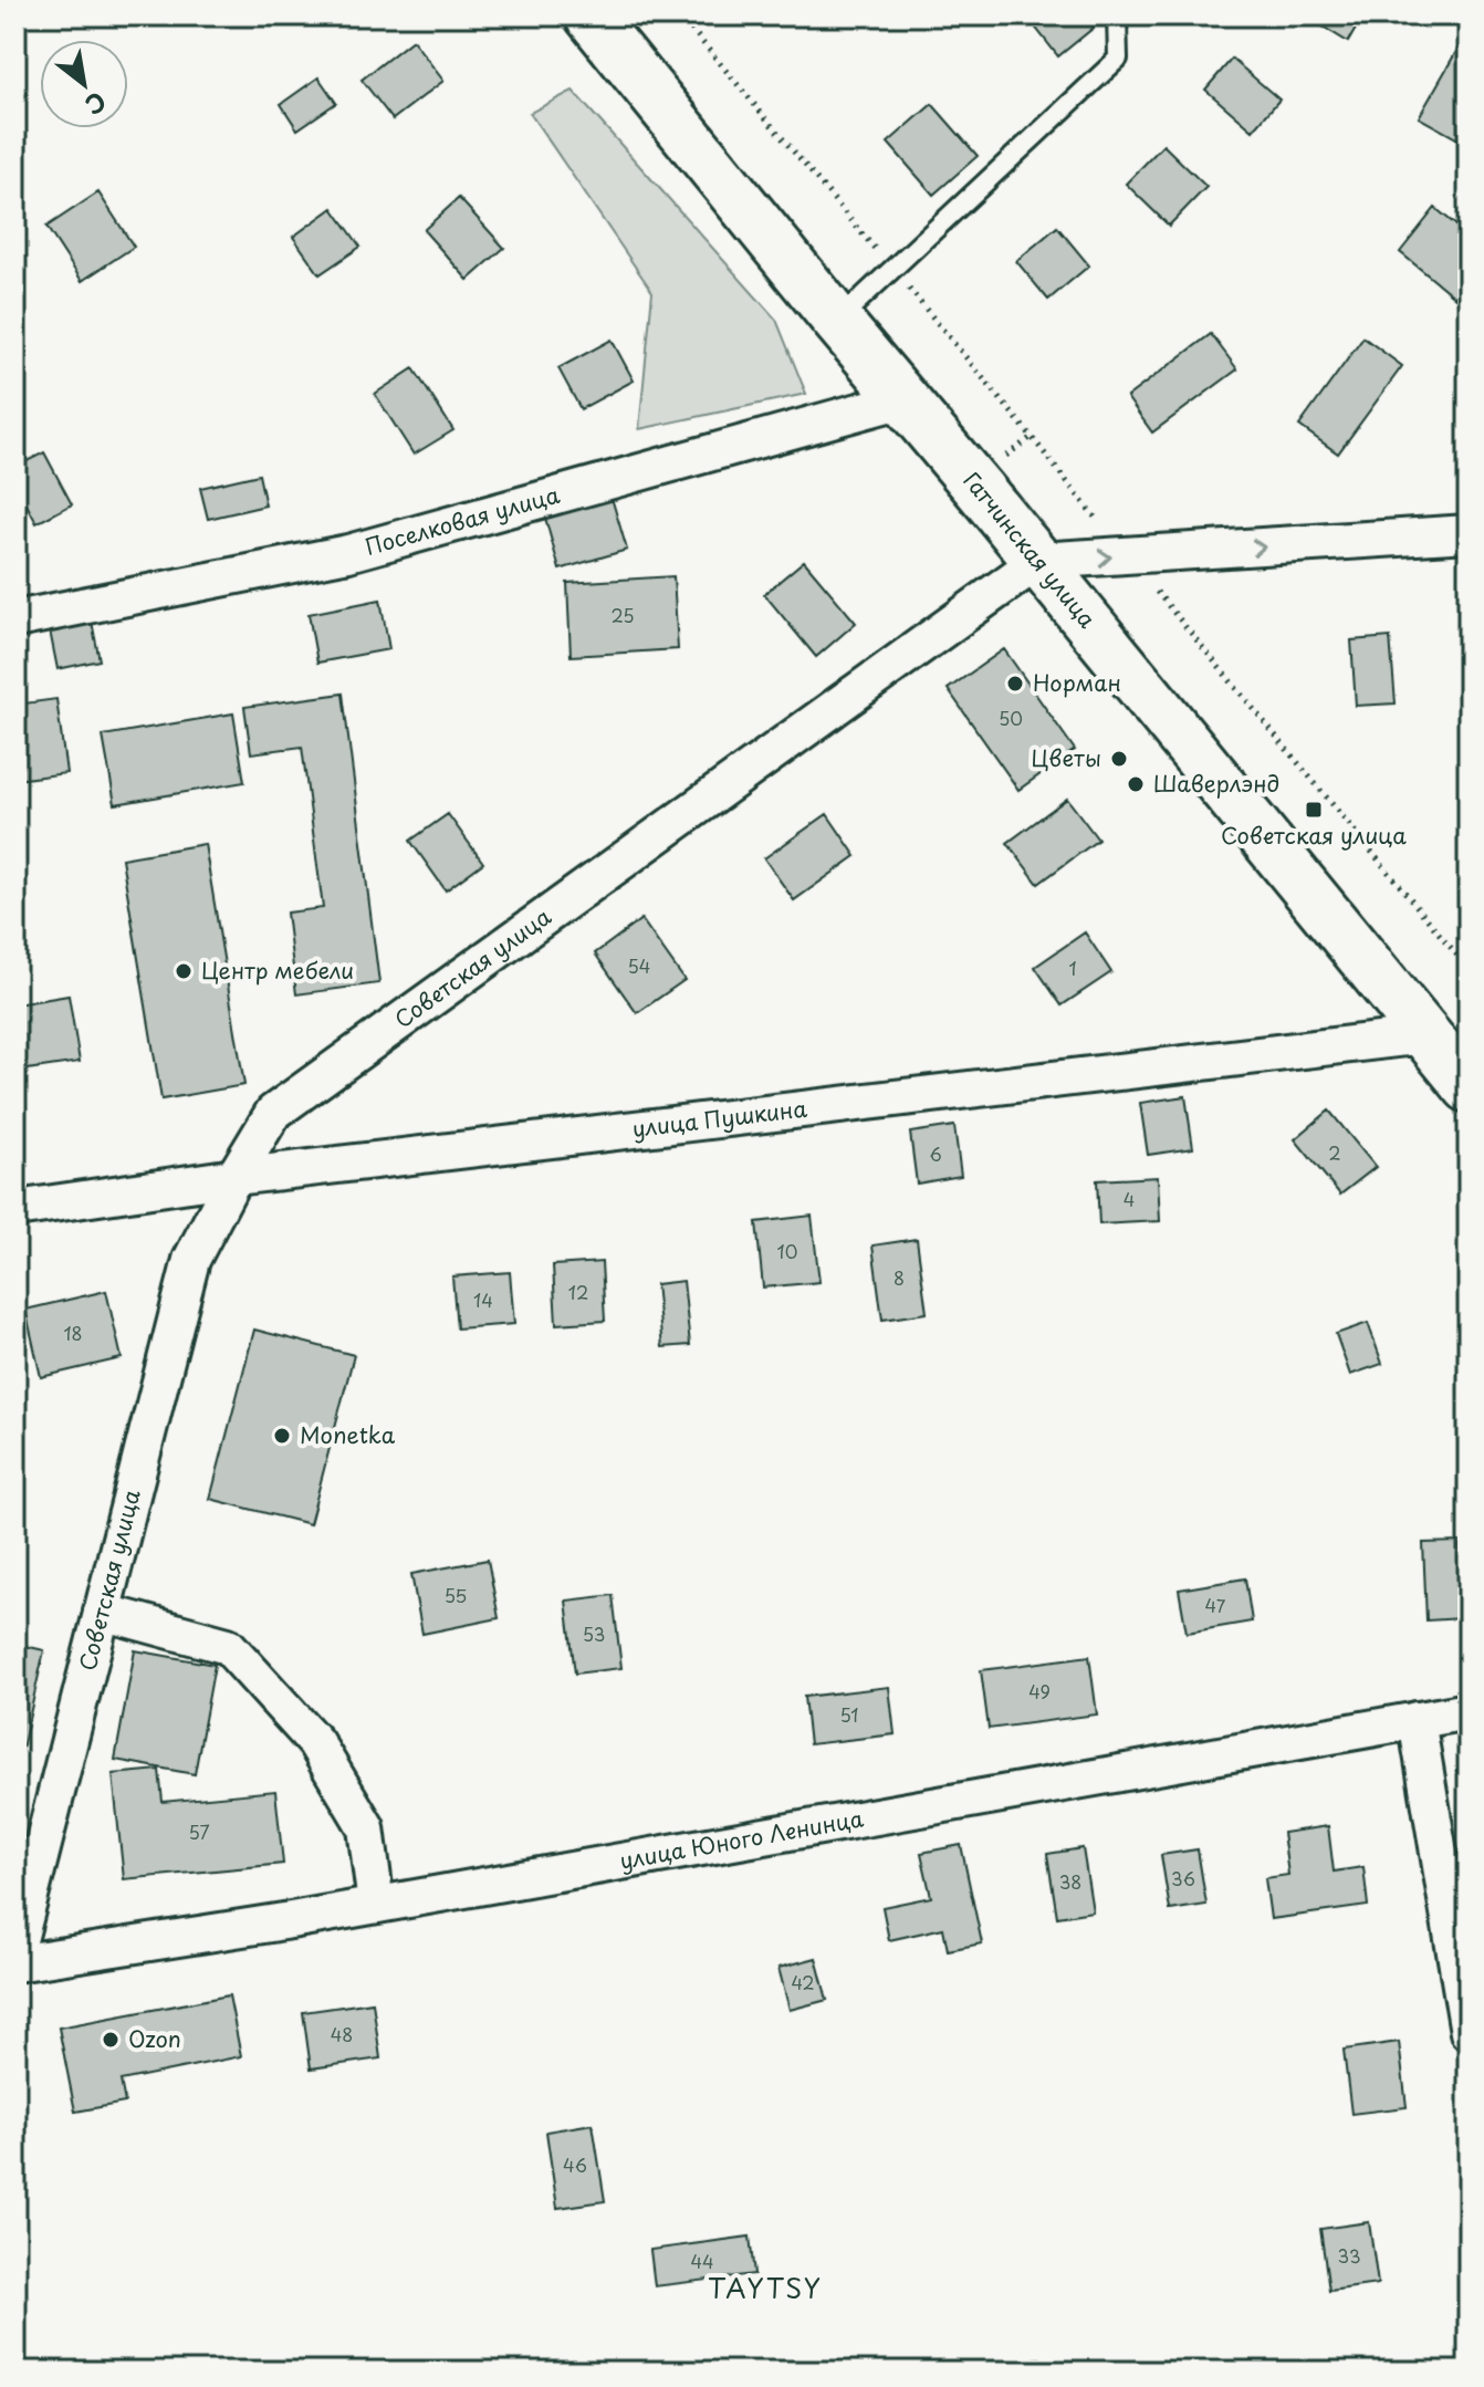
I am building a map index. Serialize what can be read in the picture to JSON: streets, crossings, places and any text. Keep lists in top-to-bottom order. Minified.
{"streets":{"main road":["Гатчинская улица"],"street":["Поселковая улица","Советская улица","улица Пушкина","улица Юного Ленинца"]},"crossings":[["Поселковая улица","Гатчинская улица"],["Гатчинская улица","Советская улица"],["Гатчинская улица","улица Пушкина"],["Советская улица","улица Пушкина"]],"districts":["TAYTSY"],"places":{"other":["Норман","Цветы","Шаверлэнд","Центр мебели","Monetka","Ozon"],"transit":["Советская улица"]},"house_numbers":["25","50","54","1","2","6","4","10","8","12","14","18","55","47","53","49","51","57","36","38","42","48","46","33","44"],"north":"bottom right"}
